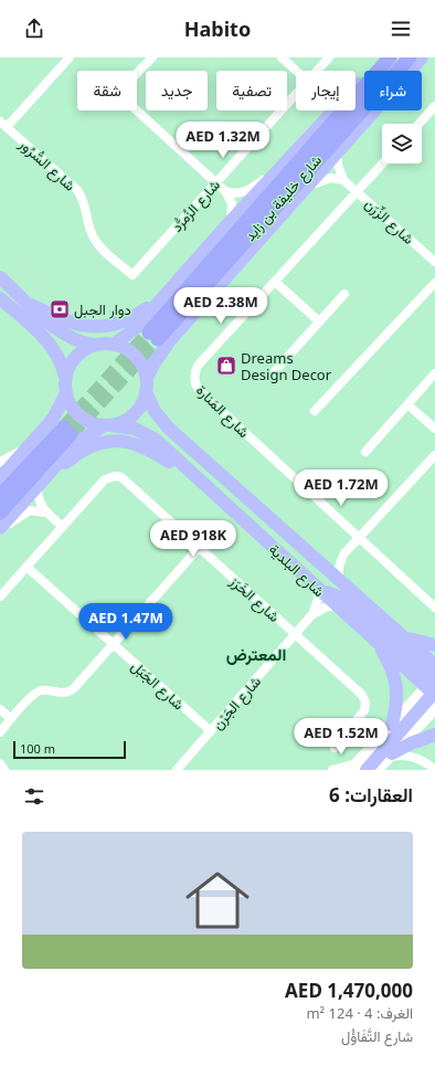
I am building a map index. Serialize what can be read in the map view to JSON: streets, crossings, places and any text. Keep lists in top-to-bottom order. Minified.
{"streets":{"highway":["شارع خليفة بن زايد"],"main road":["شارع البلدية"],"street":["شارع السُّرُور","شارع الزُمرُّد","شارع الزِّرَن","شارع المَنارة","شارع الخَرَز","شارع الجَبَل","شارع الجَرْن"]},"crossings":[["شارع السُّرُور","شارع الزُمرُّد"],["شارع الزِّرَن","شارع المَنارة"],["شارع البلدية","شارع الجَرْن"],["شارع الخَرَز","شارع الجَبَل"],["شارع الخَرَز","شارع الجَرْن"],["شارع الجَبَل","شارع الجَرْن"]],"districts":["المعترض"],"places":{"bank":["دوار الجبل"],"shop":["Dreams Design Decor"]},"scale_bar":"100 m","page":{"header":"Habito","chip":["شراء","إيجار","تصفية","جديد","شقة"],"price":["AED 1.32M","AED 2.38M","AED 1.72M","AED 918K","AED 1.47M","AED 1.52M"],"scale":"100 m","heading":"العقارات: 6","list":[{"name":"AED 1,470,000","note":"الغرف: 4 · 124 m² · شارع التَّفَاؤُل"}]}}
